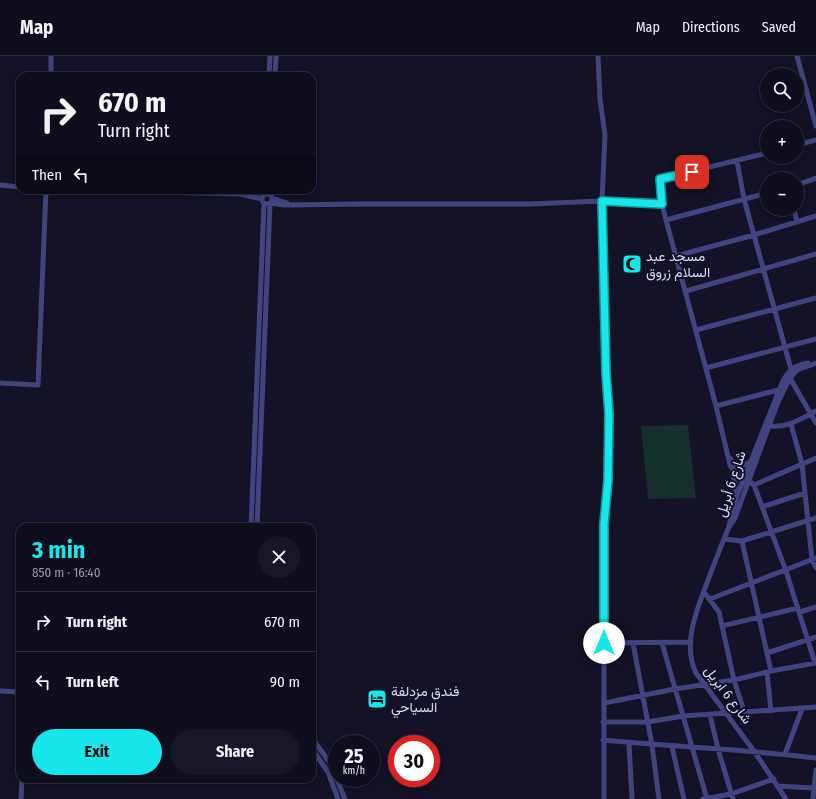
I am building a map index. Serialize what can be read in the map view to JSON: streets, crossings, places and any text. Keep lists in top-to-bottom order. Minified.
{"streets":{"street":["شارع 6 أبريل","شارع 6 ابريل"]},"crossings":[["شارع 6 أبريل","شارع 6 ابريل"]],"places":{"mosque":["مسجد عبد السلام زروق"],"hotel":["فندق مزدلفة السياحي"]},"page":{"header":"Map","nav":["Map","Directions","Saved"],"map_buttons":["+","−"],"turn":["670 m","Turn right"],"then":"Then","heading":["3 min","850 m · 16:40"],"list":[{"name":"Turn right","value":"670 m"},{"name":"Turn left","value":"90 m"}],"buttons":["Exit","Share"],"speed":"25 km/h","limit":"30"}}
